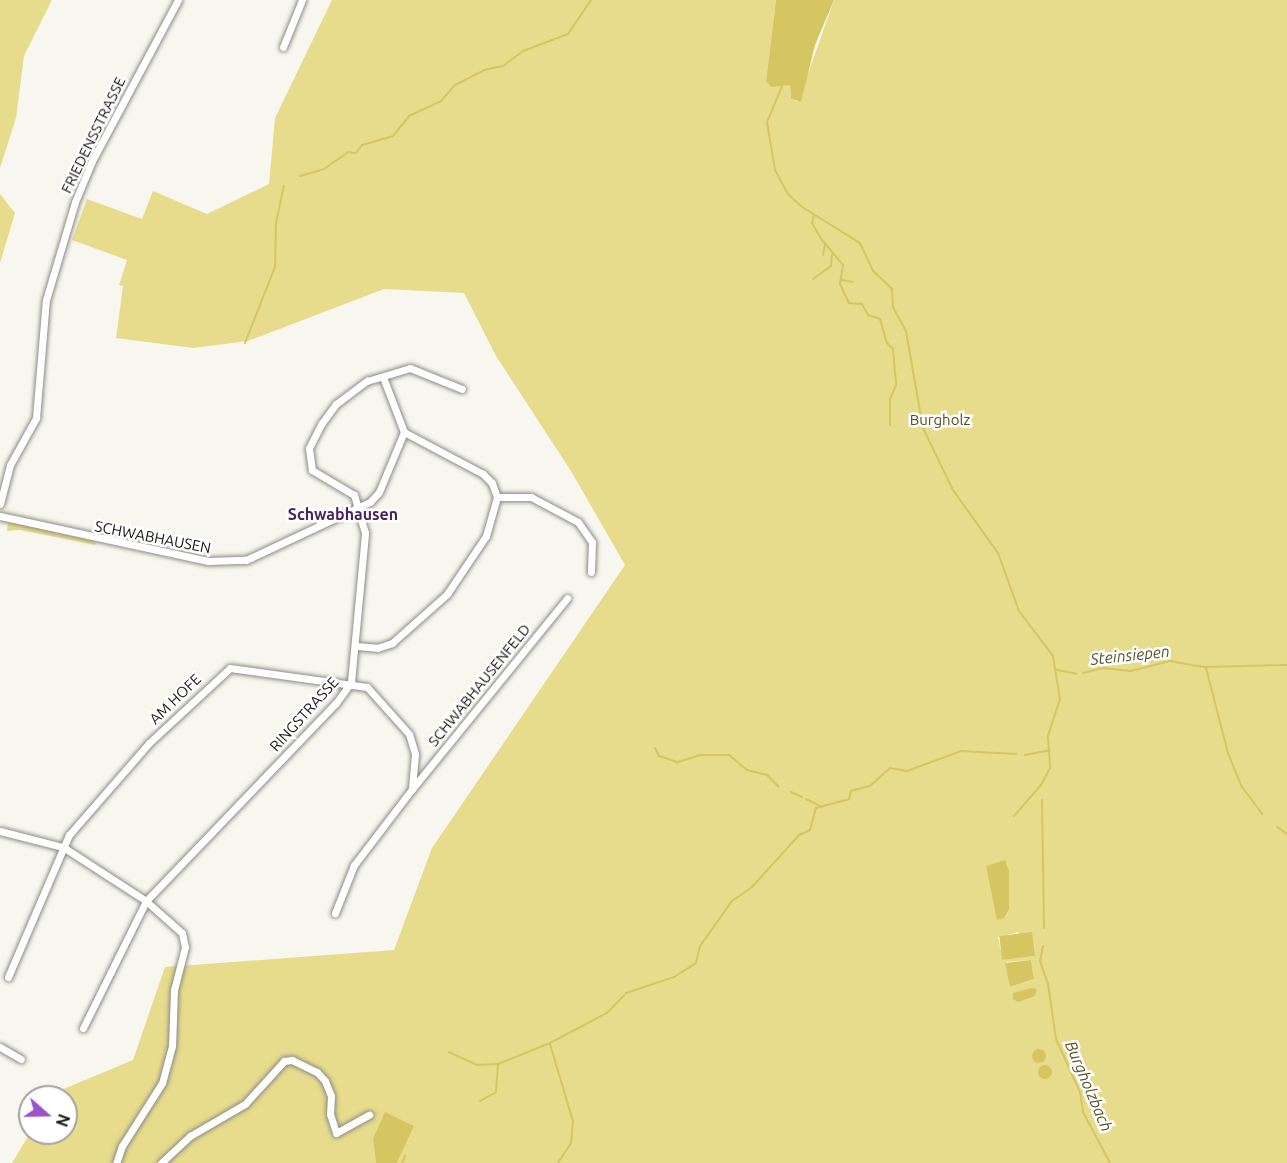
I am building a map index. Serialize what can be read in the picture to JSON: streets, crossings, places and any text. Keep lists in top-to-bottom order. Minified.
{"streets":{"street":["FRIEDENSSTRASSE","SCHWABHAUSEN","SCHWABHAUSENFELD","AM HOFE","RINGSTRASSE"]},"crossings":[["SCHWABHAUSEN","RINGSTRASSE"],["SCHWABHAUSENFELD","AM HOFE"],["SCHWABHAUSENFELD","RINGSTRASSE"],["AM HOFE","RINGSTRASSE"]],"districts":["Schwabhausen"],"water":["Steinsiepen","Burgholzbach"],"parks":["Burgholz"],"north":"right"}
